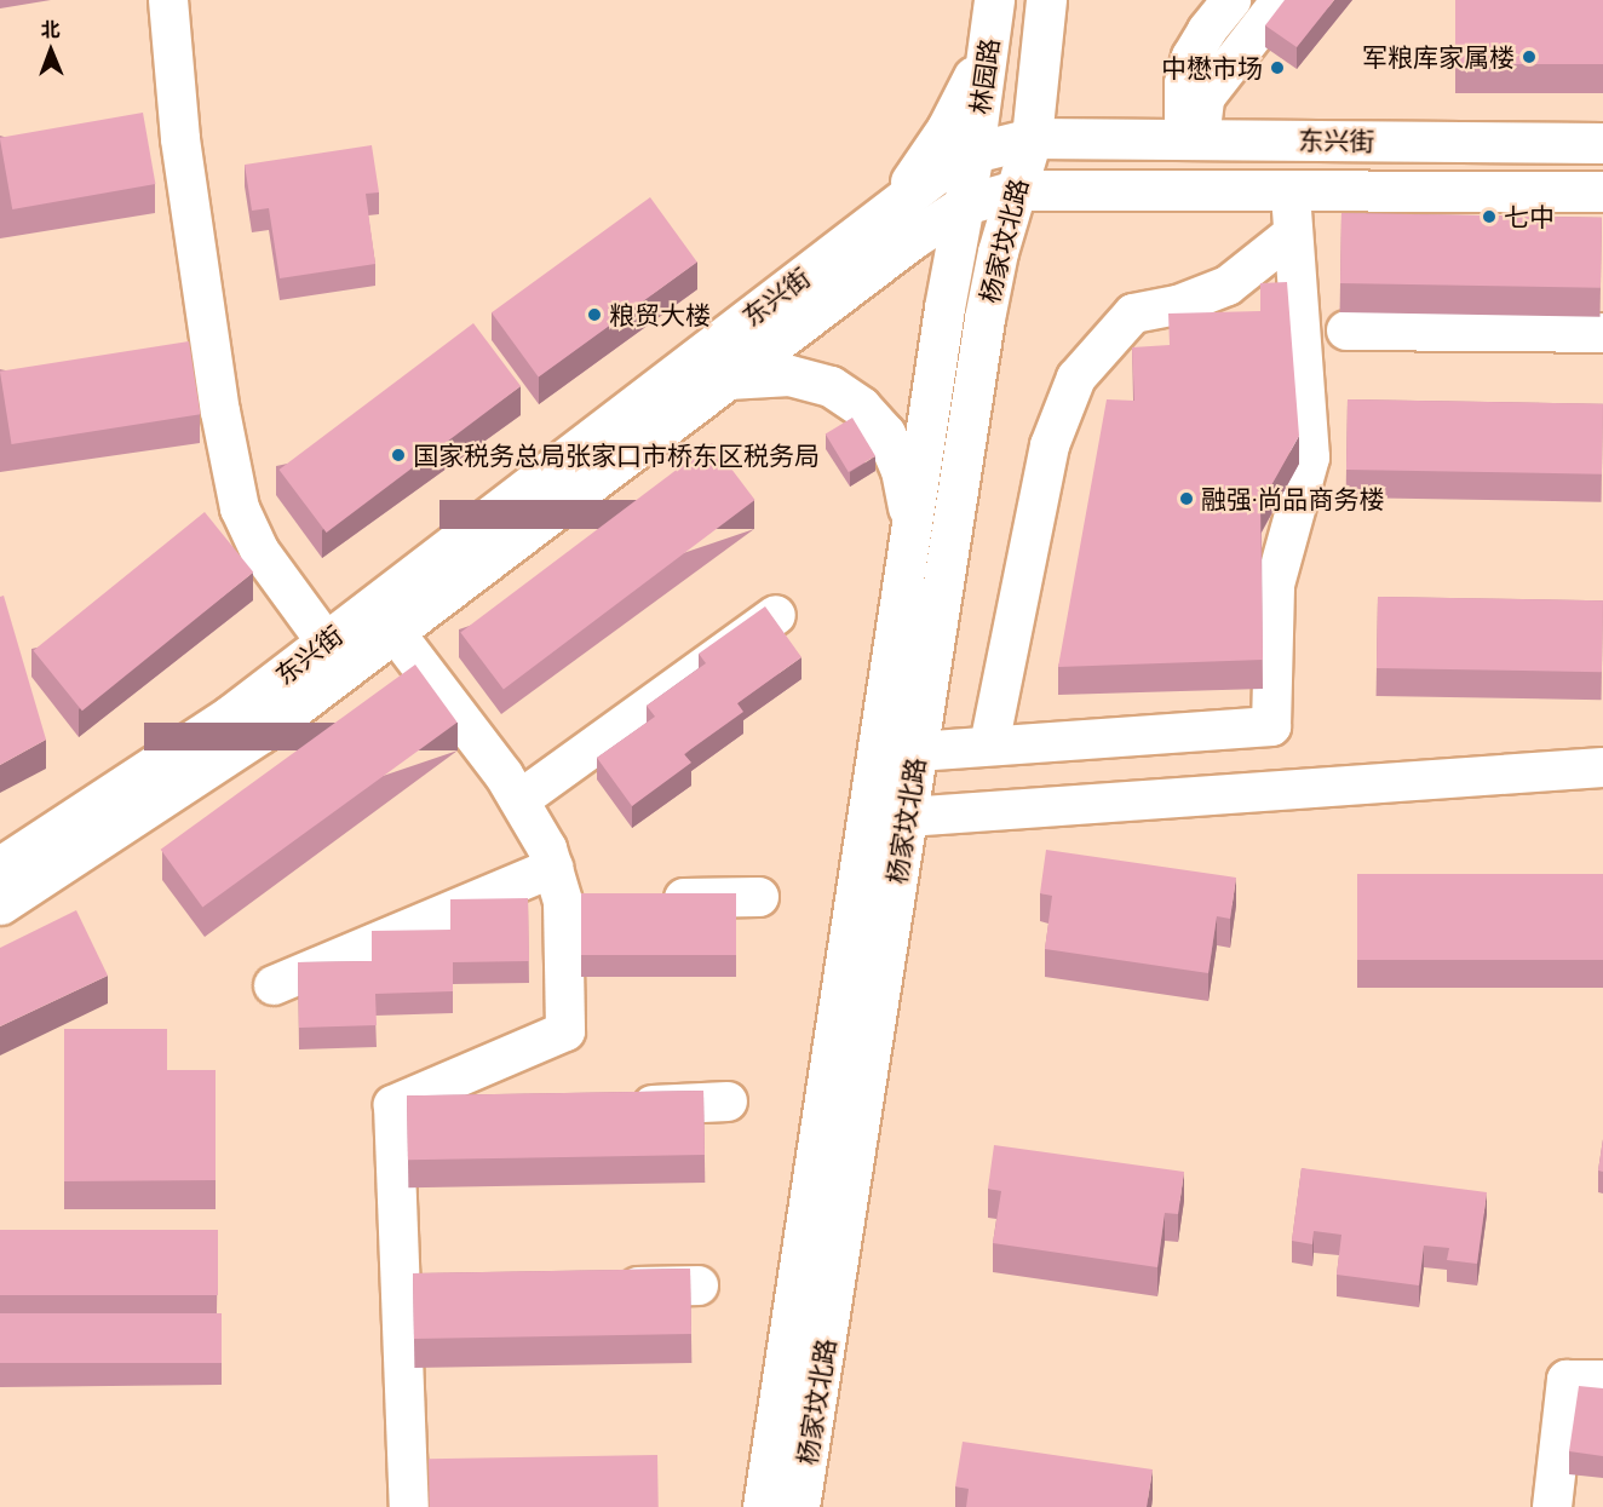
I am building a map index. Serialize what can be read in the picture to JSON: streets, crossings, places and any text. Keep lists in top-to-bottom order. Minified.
{"streets":{"main road":["林园路","东兴街","杨家坟北路"]},"crossings":[["林园路","东兴街"],["林园路","杨家坟北路"],["东兴街","杨家坟北路"]],"places":["军粮库家属楼","中懋市场","七中","粮贸大楼","国家税务总局张家口市桥东区税务局","融强·尚品商务楼"],"north":"top"}
